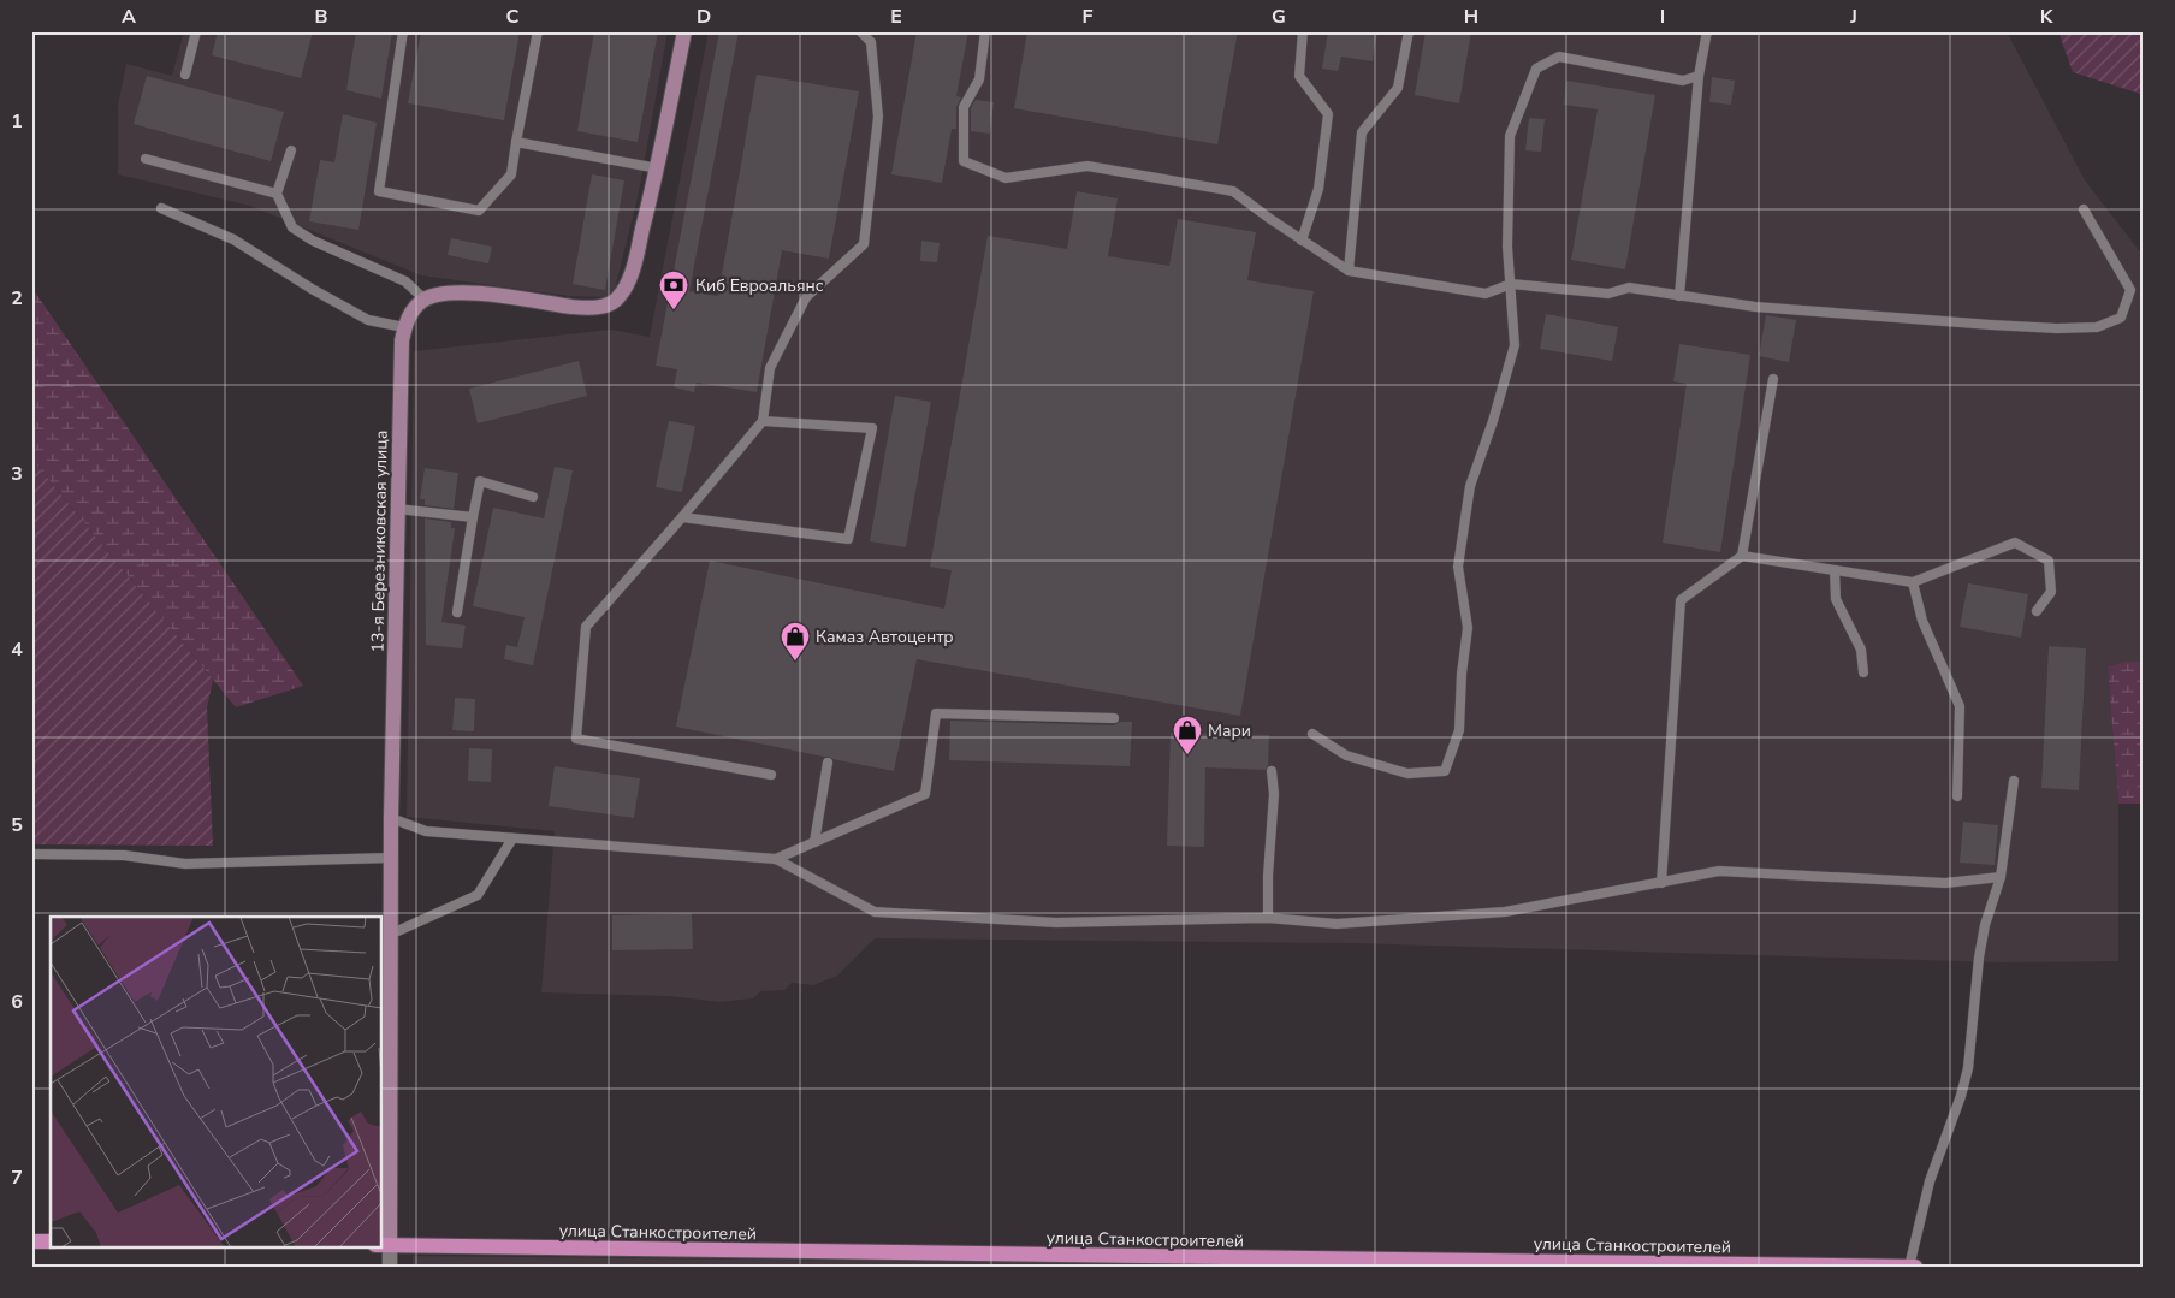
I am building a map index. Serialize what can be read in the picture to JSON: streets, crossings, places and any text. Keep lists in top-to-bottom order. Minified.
{"streets":{"main road":["улица Станкостроителей"],"street":["13-я Березниковская улица"]},"crossings":[["13-я Березниковская улица","улица Станкостроителей"]],"places":{"bank":["Киб Евроальянс"],"shop":["Камаз Автоцентр","Мари"]},"grid":{"columns":["A","B","C","D","E","F","G","H","I","J","K"],"rows":["1","2","3","4","5","6","7"]}}
